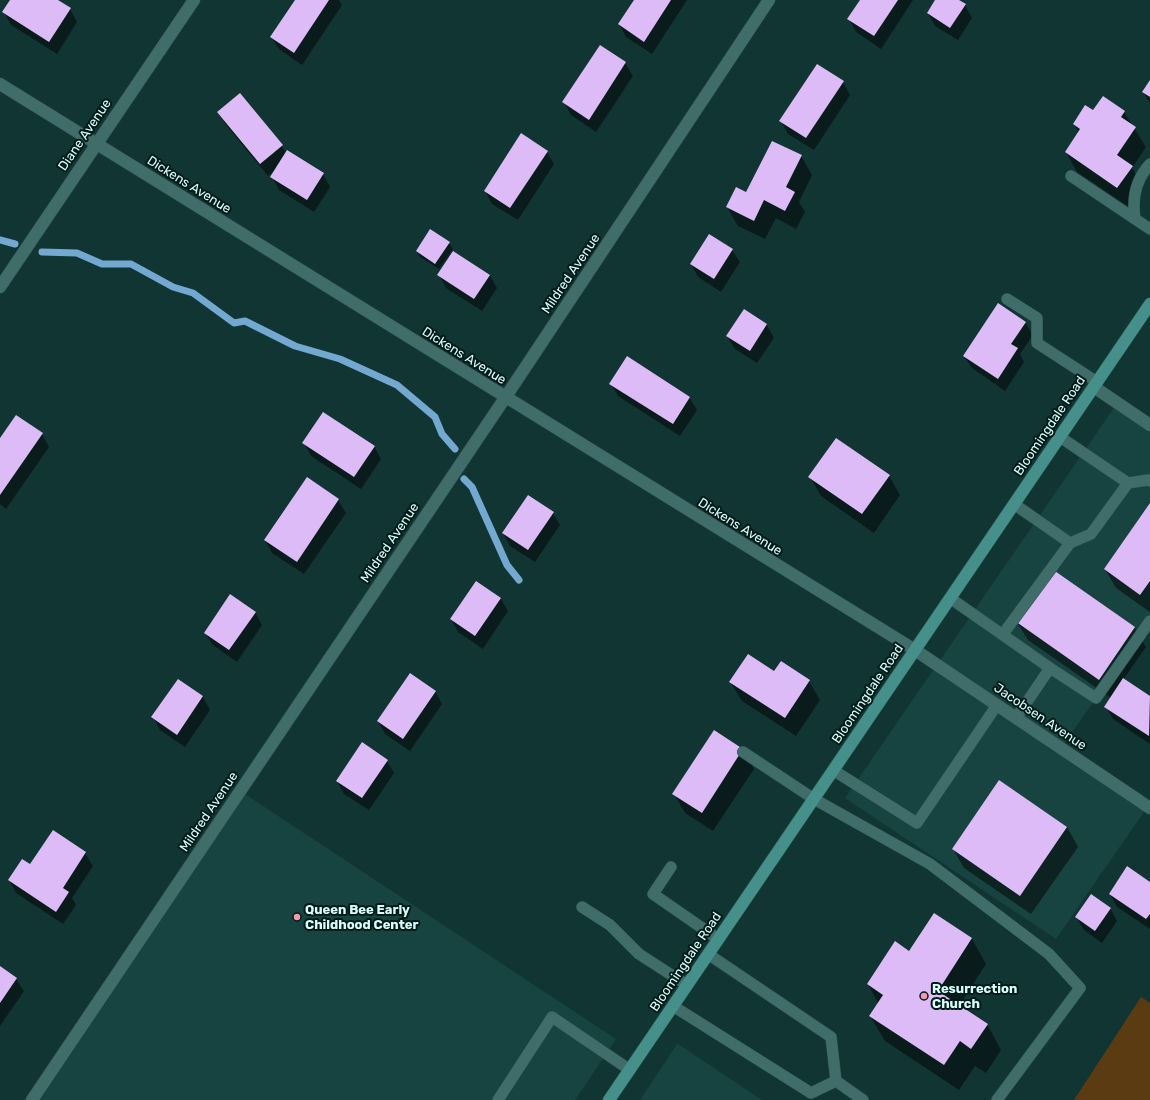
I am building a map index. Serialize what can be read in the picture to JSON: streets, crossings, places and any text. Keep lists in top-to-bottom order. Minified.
{"streets":{"main road":["Bloomingdale Road"],"street":["Diane Avenue","Dickens Avenue","Mildred Avenue","Jacobsen Avenue"]},"crossings":[["Diane Avenue","Dickens Avenue"],["Dickens Avenue","Mildred Avenue"],["Dickens Avenue","Bloomingdale Road"],["Dickens Avenue","Jacobsen Avenue"],["Bloomingdale Road","Jacobsen Avenue"]],"places":["Queen Bee Early Childhood Center","Resurrection Church"]}
